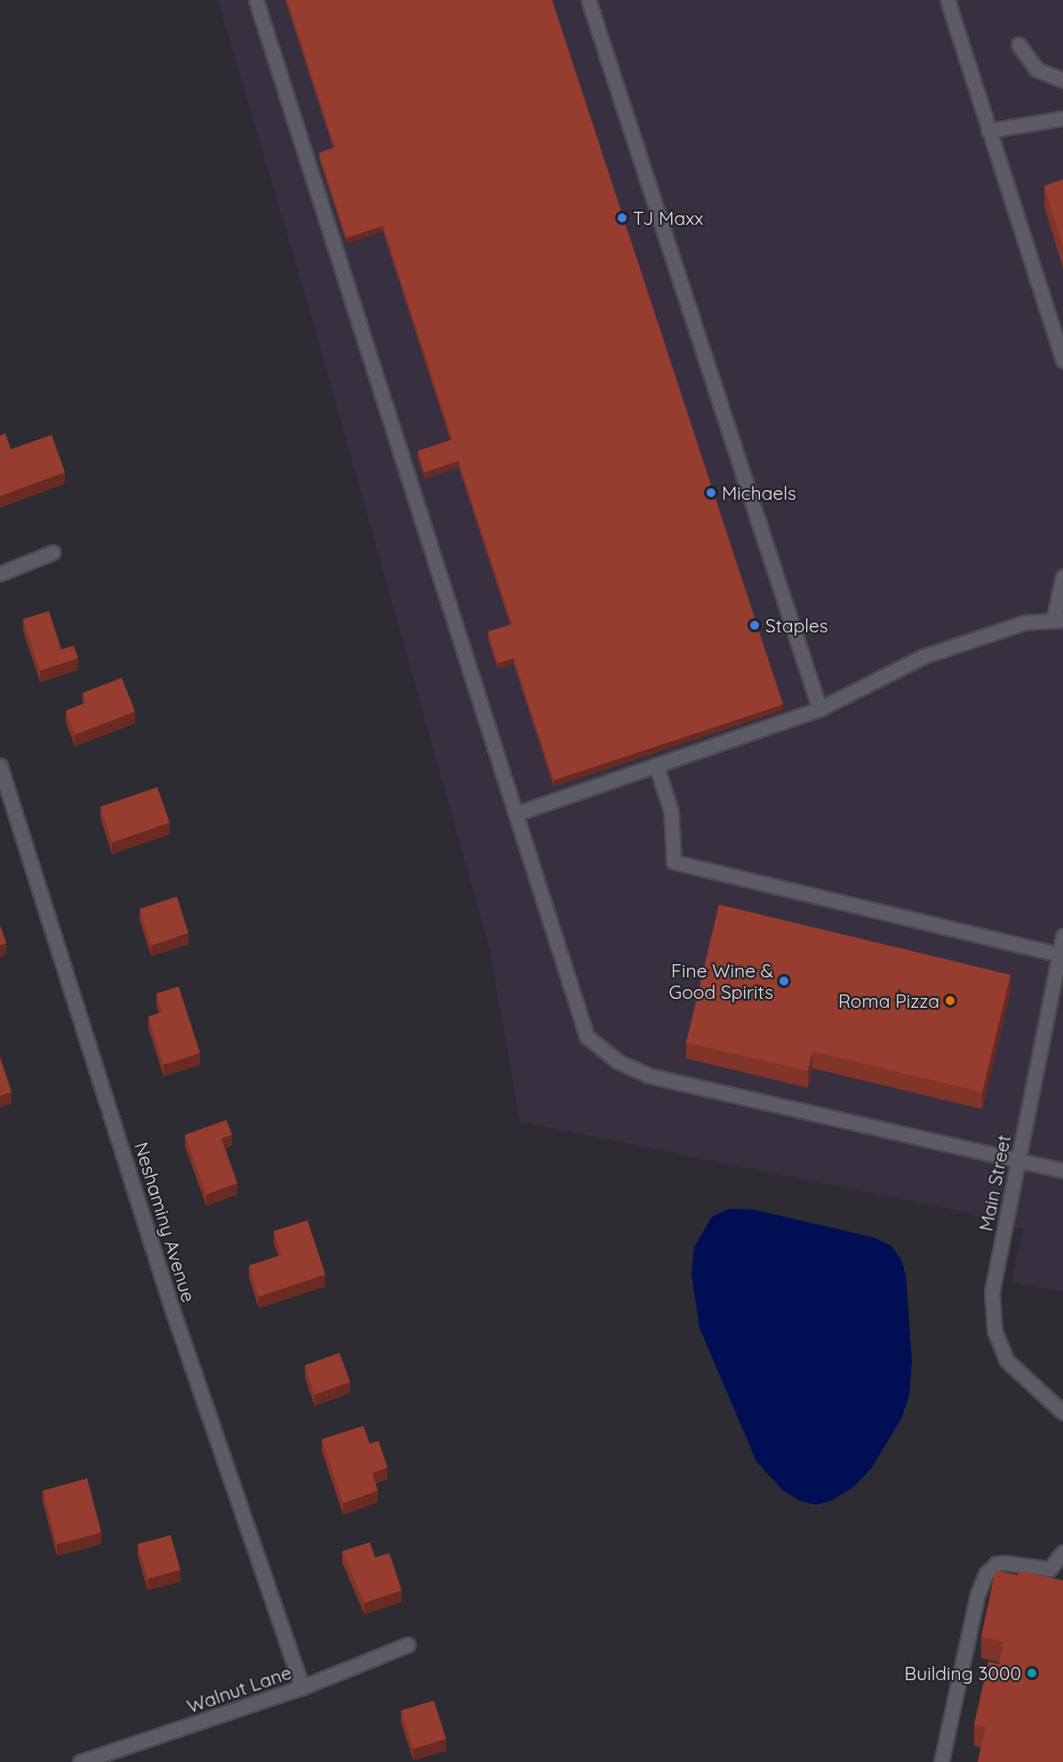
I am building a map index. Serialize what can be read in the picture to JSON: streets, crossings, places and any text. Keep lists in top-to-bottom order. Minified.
{"streets":{"street":["Main Street","Neshaminy Avenue","Walnut Lane"]},"crossings":[["Neshaminy Avenue","Walnut Lane"]],"places":["TJ Maxx","Michaels","Staples","Fine Wine & Good Spirits","Roma Pizza","Building 3000"]}
